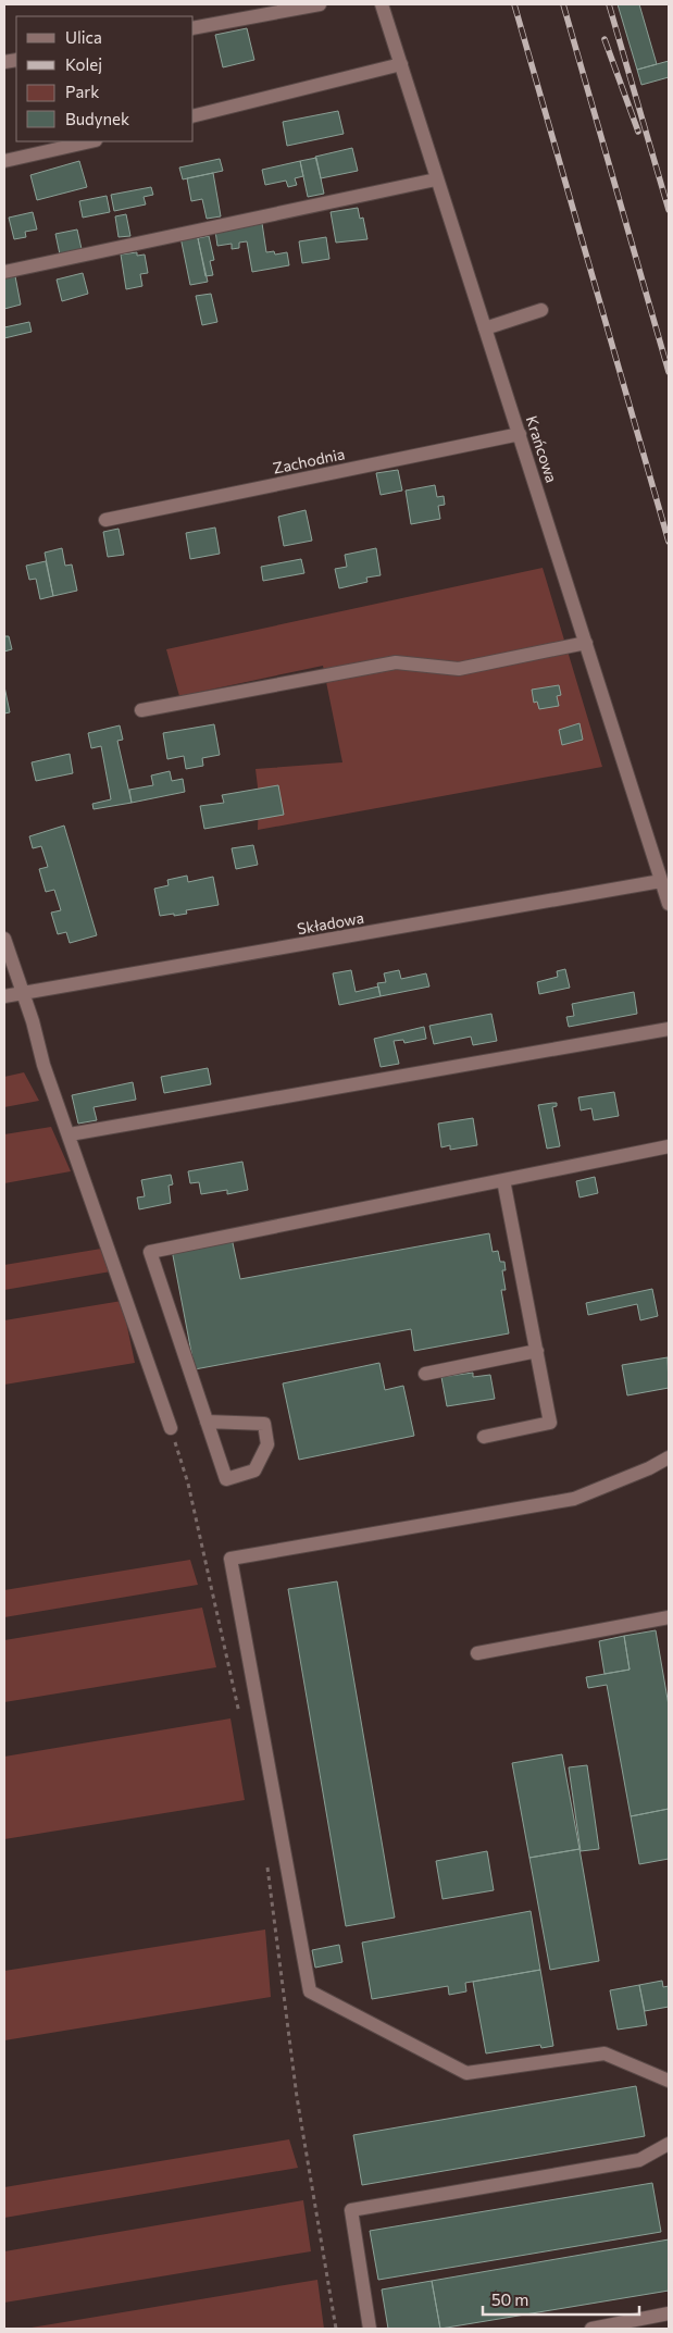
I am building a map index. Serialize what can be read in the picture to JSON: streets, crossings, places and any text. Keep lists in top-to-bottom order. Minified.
{"streets":{"street":["Krańcowa","Zachodnia","Składowa"]},"crossings":[["Krańcowa","Zachodnia"],["Krańcowa","Składowa"]],"legend":["Ulica","Kolej","Park","Budynek"],"scale_bar":"50 m"}
